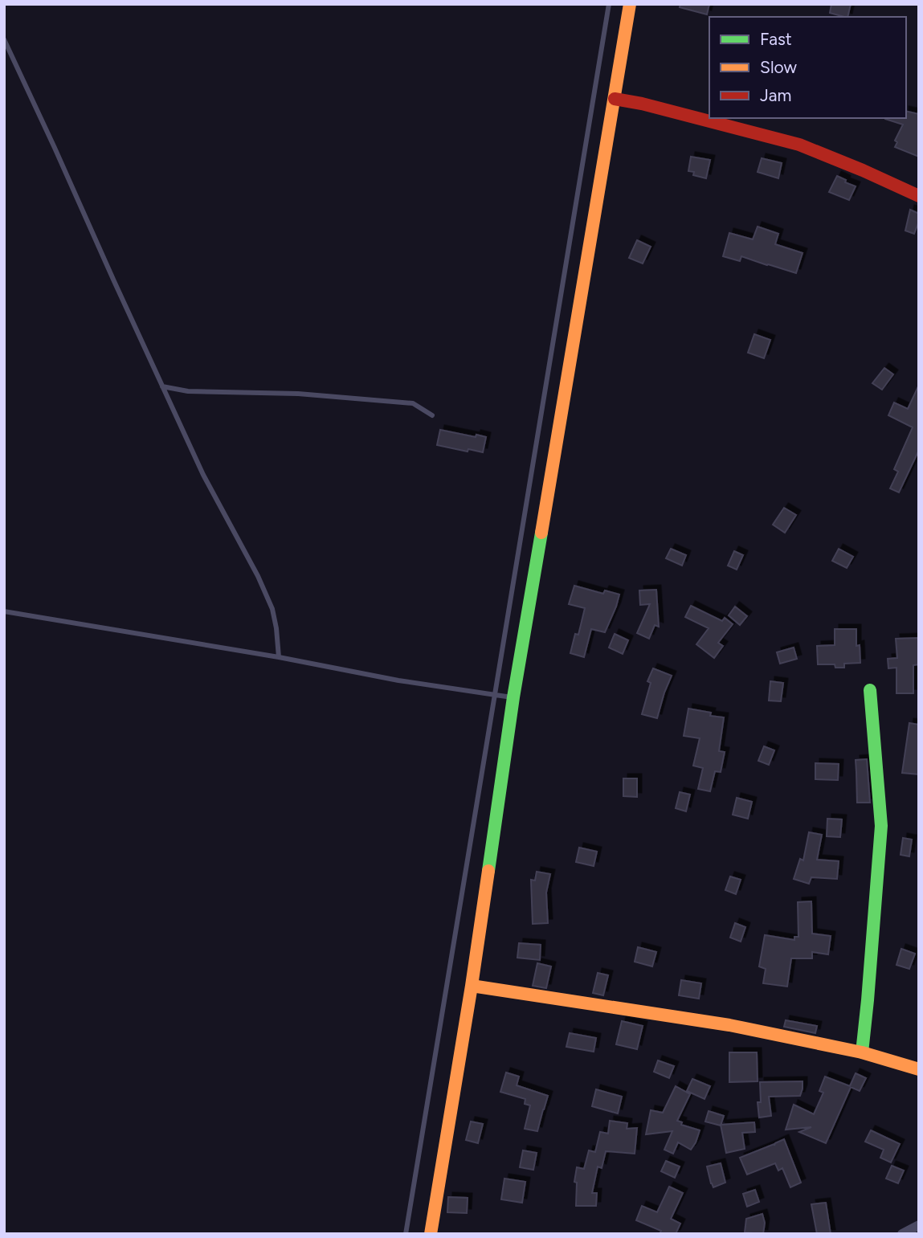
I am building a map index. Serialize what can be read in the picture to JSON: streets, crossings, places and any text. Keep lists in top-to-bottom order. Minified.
{"legend":["Fast","Slow","Jam"]}
